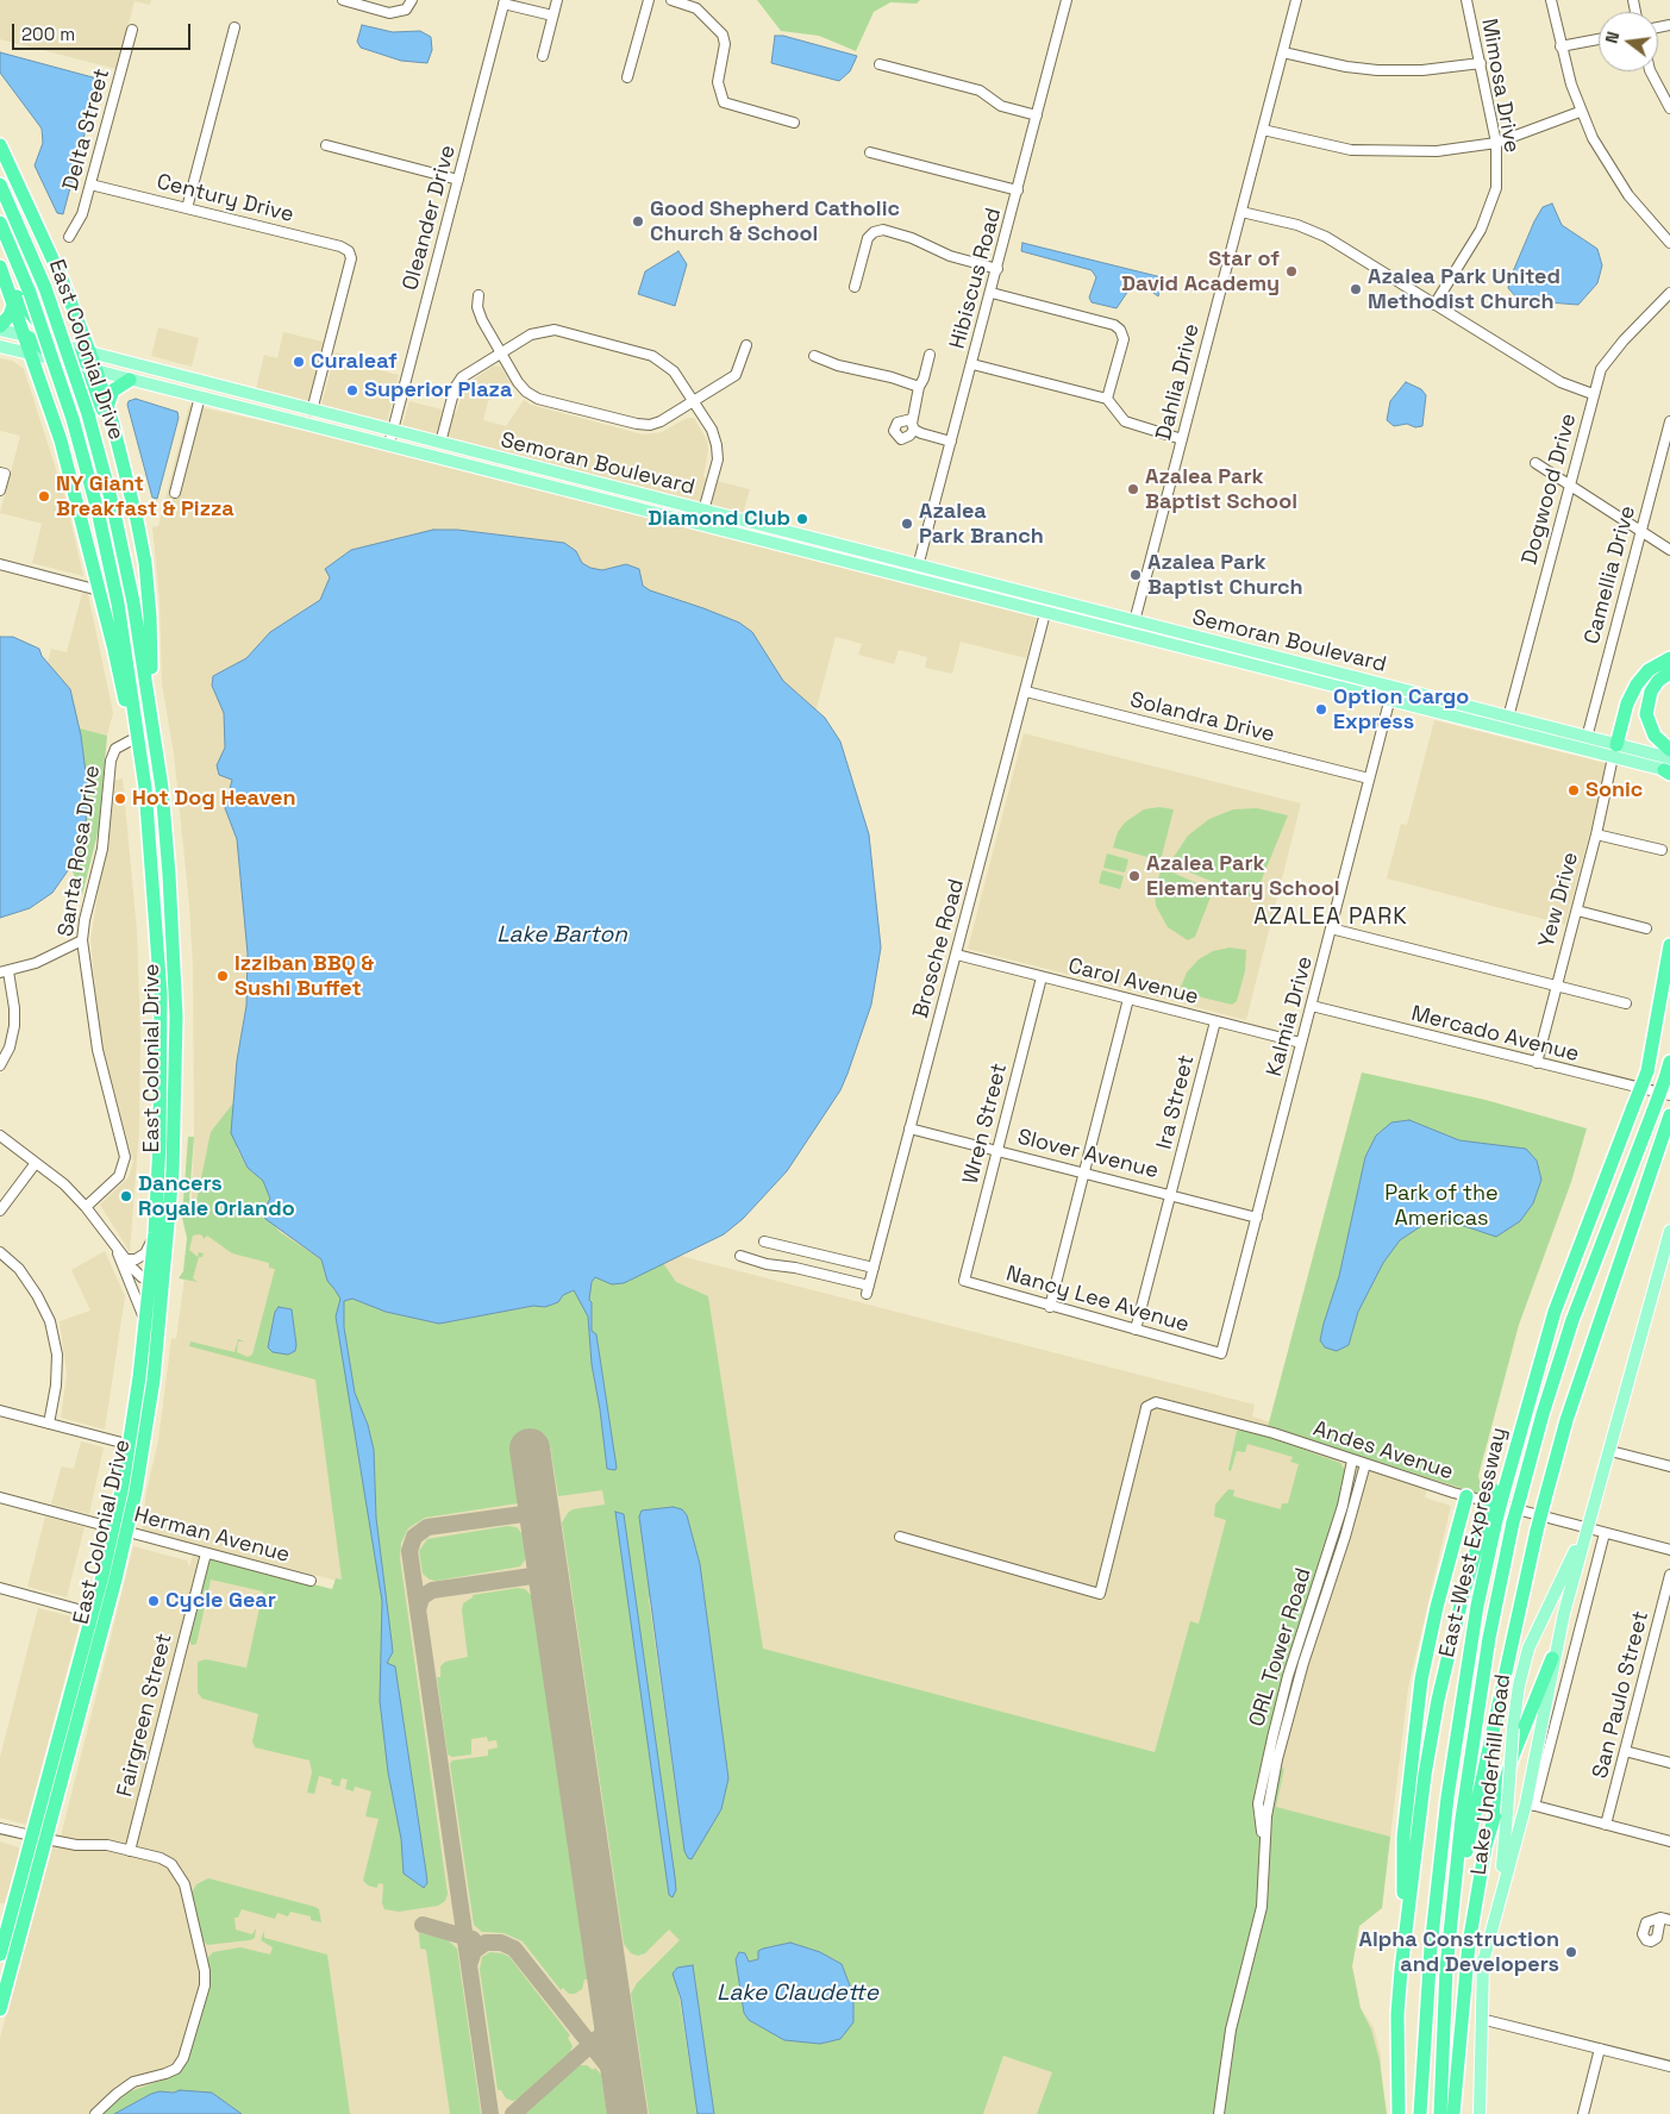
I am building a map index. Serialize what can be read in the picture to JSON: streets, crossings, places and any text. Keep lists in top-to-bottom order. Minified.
{"streets":{"highway":["East Colonial Drive","East-West Expressway"],"main road":["Semoran Boulevard","Lake Underhill Road"],"street":["Mimosa Drive","Delta Street","Century Drive","Oleander Drive","Hibiscus Road","Dahlia Drive","Dogwood Drive","Camellia Drive","Solandra Drive","Santa Rosa Drive","Yew Drive","Brosche Road","Carol Avenue","Kalmia Drive","Mercado Avenue","Ira Street","Wren Street","Slover Avenue","Nancy Lee Avenue","Andes Avenue","Herman Avenue","ORL Tower Road","San Paulo Street","Fairgreen Street"]},"crossings":[["Delta Street","Century Drive"],["Century Drive","Semoran Boulevard"],["Oleander Drive","Semoran Boulevard"],["Hibiscus Road","Semoran Boulevard"],["East Colonial Drive","Herman Avenue"],["Dahlia Drive","Semoran Boulevard"],["Semoran Boulevard","Dogwood Drive"],["Semoran Boulevard","Camellia Drive"],["Semoran Boulevard","Yew Drive"],["Semoran Boulevard","Brosche Road"],["Semoran Boulevard","Kalmia Drive"],["Solandra Drive","Brosche Road"],["Solandra Drive","Kalmia Drive"],["Yew Drive","Mercado Avenue"],["Brosche Road","Carol Avenue"],["Brosche Road","Slover Avenue"],["Carol Avenue","Kalmia Drive"],["Carol Avenue","Ira Street"],["Carol Avenue","Wren Street"],["Kalmia Drive","Mercado Avenue"],["Kalmia Drive","Slover Avenue"],["Kalmia Drive","Nancy Lee Avenue"],["Ira Street","Slover Avenue"],["Ira Street","Nancy Lee Avenue"],["Wren Street","Slover Avenue"],["Wren Street","Nancy Lee Avenue"],["Andes Avenue","ORL Tower Road"],["Andes Avenue","Lake Underhill Road"],["Herman Avenue","Fairgreen Street"]],"districts":["AZALEA PARK"],"water":["Lake Barton","Lake Claudette"],"parks":["Park of the Americas"],"places":["Good Shepherd Catholic Church & School","Star of David Academy","Azalea Park United Methodist Church","Curaleaf","Superior Plaza","Azalea Park Baptist School","NY Giant Breakfast & Pizza","Diamond Club","Azalea Park Branch","Azalea Park Baptist Church","Option Cargo Express","Sonic","Hot Dog Heaven","Azalea Park Elementary School","Izziban BBQ & Sushi Buffet","Dancers Royale Orlando","Cycle Gear","Alpha Construction and Developers"],"scale_bar":"200 m","north":"left"}
